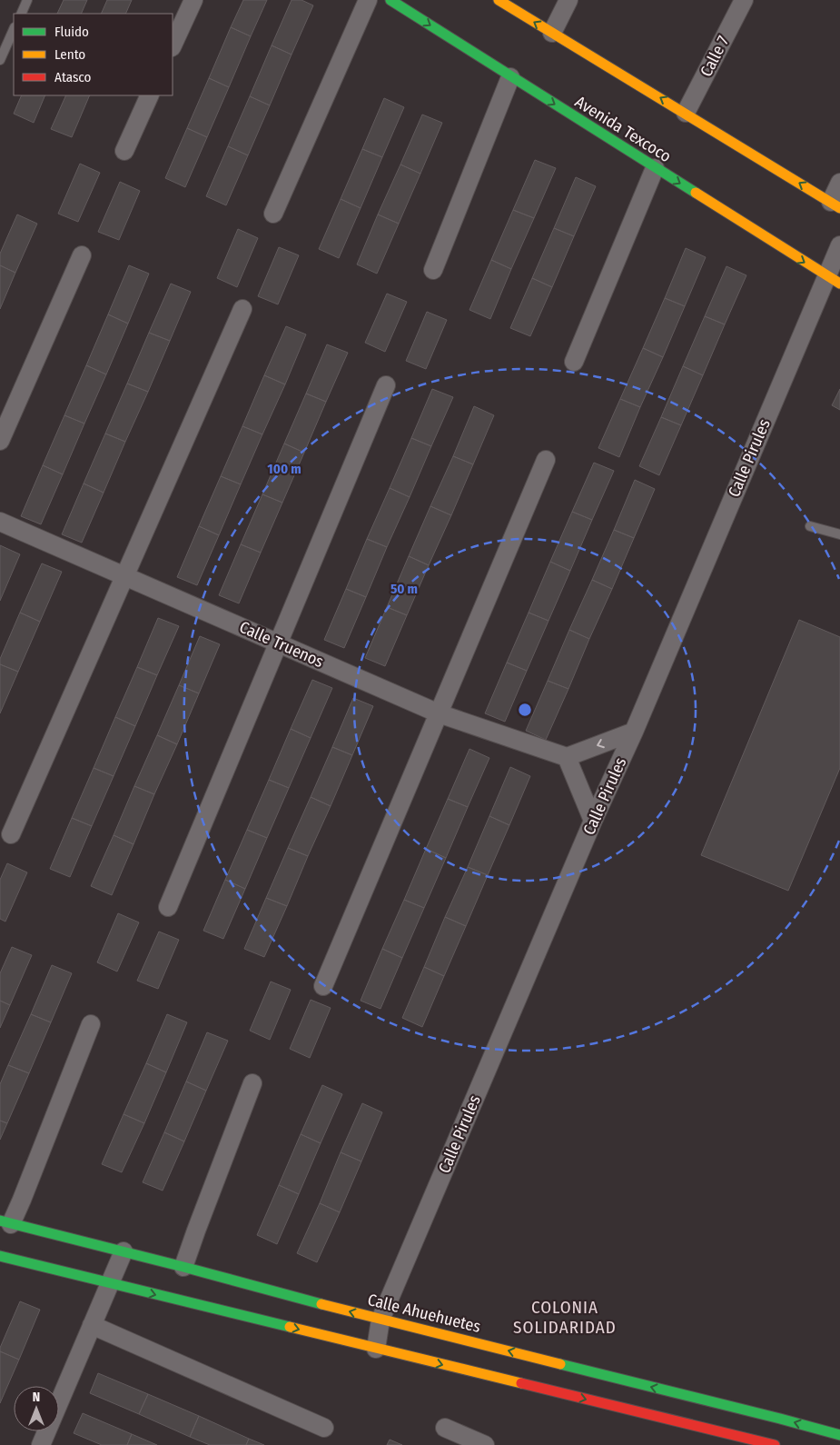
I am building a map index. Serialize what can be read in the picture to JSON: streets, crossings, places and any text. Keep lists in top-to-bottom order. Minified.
{"streets":{"street":["Calle 7","Avenida Texcoco","Calle Pirules","Calle Truenos","Calle Ahuehuetes"]},"crossings":[["Avenida Texcoco","Calle Pirules"],["Calle Pirules","Calle Ahuehuetes"]],"districts":["COLONIA SOLIDARIDAD"],"legend":["Fluido","Lento","Atasco"],"north":"top","rings":["100 m","50 m"]}
